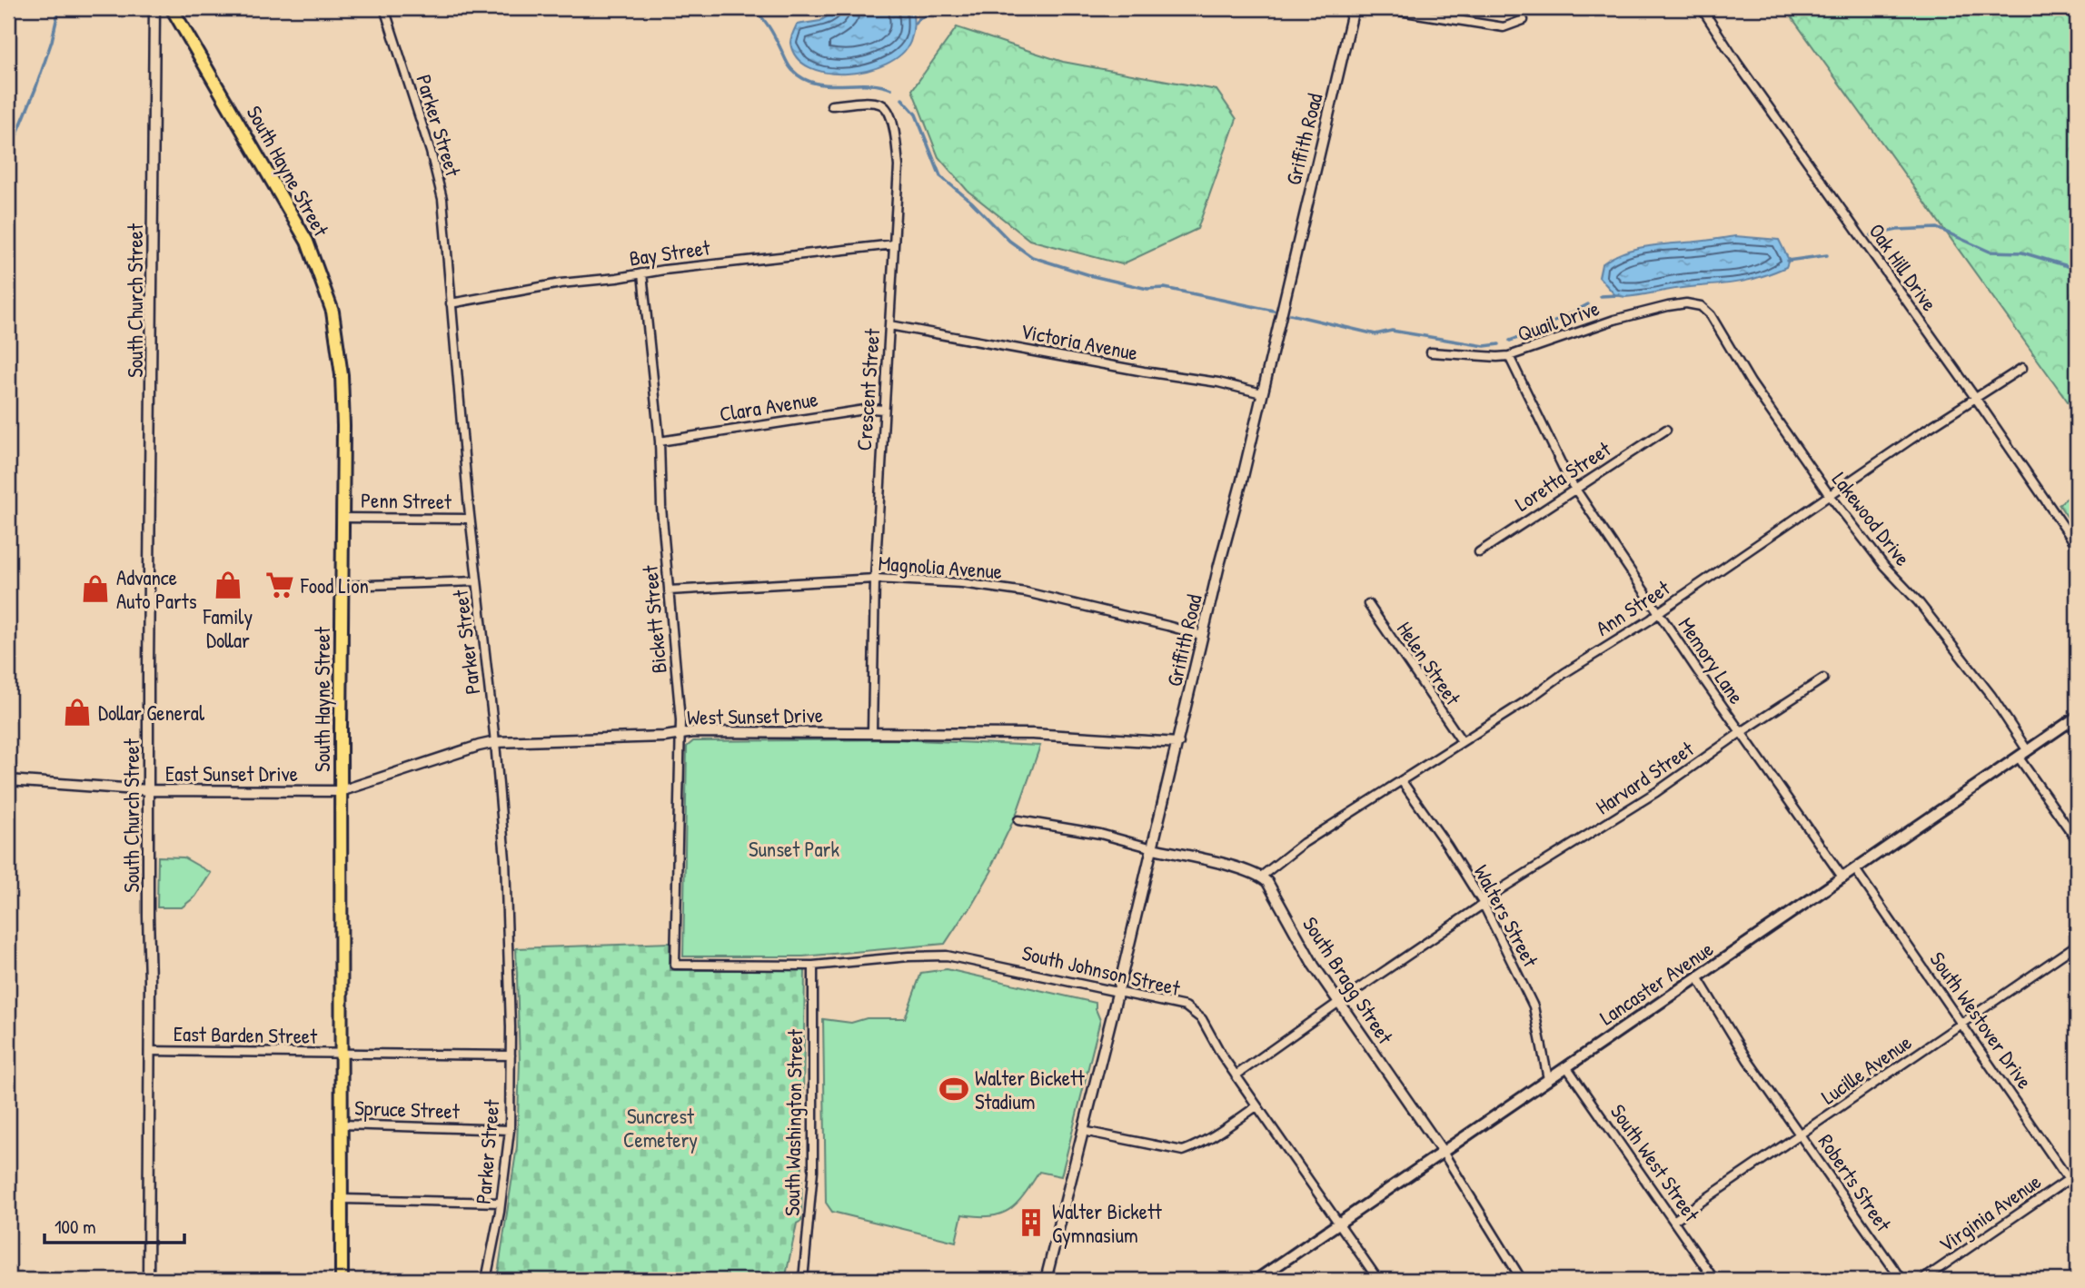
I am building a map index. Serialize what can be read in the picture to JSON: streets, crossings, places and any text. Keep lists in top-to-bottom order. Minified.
{"streets":{"main road":["South Hayne Street","Lancaster Avenue"],"street":["Parker Street","Griffith Road","Bay Street","Oak Hill Drive","South Church Street","Quail Drive","Victoria Avenue","Crescent Street","Clara Avenue","Loretta Street","Penn Street","Lakewood Drive","Magnolia Avenue","Ann Street","Bickett Street","Memory Lane","Helen Street","West Sunset Drive","East Sunset Drive","Harvard Street","Walters Street","South Johnson Street","South Bragg Street","South Westover Drive","East Barden Street","Lucille Avenue","Spruce Street","South Washington Street","South West Street","Roberts Street","Virginia Avenue"]},"crossings":[["Parker Street","Bay Street"],["Parker Street","Penn Street"],["Parker Street","West Sunset Drive"],["Parker Street","East Barden Street"],["Parker Street","Spruce Street"],["Griffith Road","Victoria Avenue"],["Griffith Road","Magnolia Avenue"],["Griffith Road","West Sunset Drive"],["Griffith Road","South Johnson Street"],["South Hayne Street","Penn Street"],["South Hayne Street","West Sunset Drive"],["South Hayne Street","East Sunset Drive"],["South Hayne Street","East Barden Street"],["South Hayne Street","Spruce Street"],["Bay Street","Crescent Street"],["Bay Street","Bickett Street"],["Oak Hill Drive","Ann Street"],["South Church Street","East Sunset Drive"],["South Church Street","East Barden Street"],["Quail Drive","Lakewood Drive"],["Quail Drive","Memory Lane"],["Victoria Avenue","Crescent Street"],["Crescent Street","Clara Avenue"],["Crescent Street","Magnolia Avenue"],["Crescent Street","West Sunset Drive"],["Clara Avenue","Bickett Street"],["Loretta Street","Memory Lane"],["Lakewood Drive","Ann Street"],["Lakewood Drive","Lancaster Avenue"],["Magnolia Avenue","Bickett Street"],["Ann Street","Memory Lane"],["Ann Street","Helen Street"],["Ann Street","Walters Street"],["Ann Street","South Bragg Street"],["Bickett Street","West Sunset Drive"],["Bickett Street","South Johnson Street"],["Memory Lane","Harvard Street"],["Memory Lane","Lancaster Avenue"],["West Sunset Drive","East Sunset Drive"],["Harvard Street","Walters Street"],["Harvard Street","South Johnson Street"],["Harvard Street","South Bragg Street"],["Walters Street","Lancaster Avenue"],["South Johnson Street","Lancaster Avenue"],["South Johnson Street","South Washington Street"],["South Bragg Street","Lancaster Avenue"],["Lancaster Avenue","South Westover Drive"],["Lancaster Avenue","South West Street"],["Lancaster Avenue","Roberts Street"],["South Westover Drive","Lucille Avenue"],["South Westover Drive","Virginia Avenue"],["Lucille Avenue","South West Street"],["Lucille Avenue","Roberts Street"]],"parks":["Sunset Park","Suncrest Cemetery"],"places":{"shop":["Family Dollar","Advance Auto Parts","Dollar General"],"supermarket":["Food Lion"],"sports":["Walter Bickett Stadium"],"building":["Walter Bickett Gymnasium"]},"scale_bar":"100 m"}
